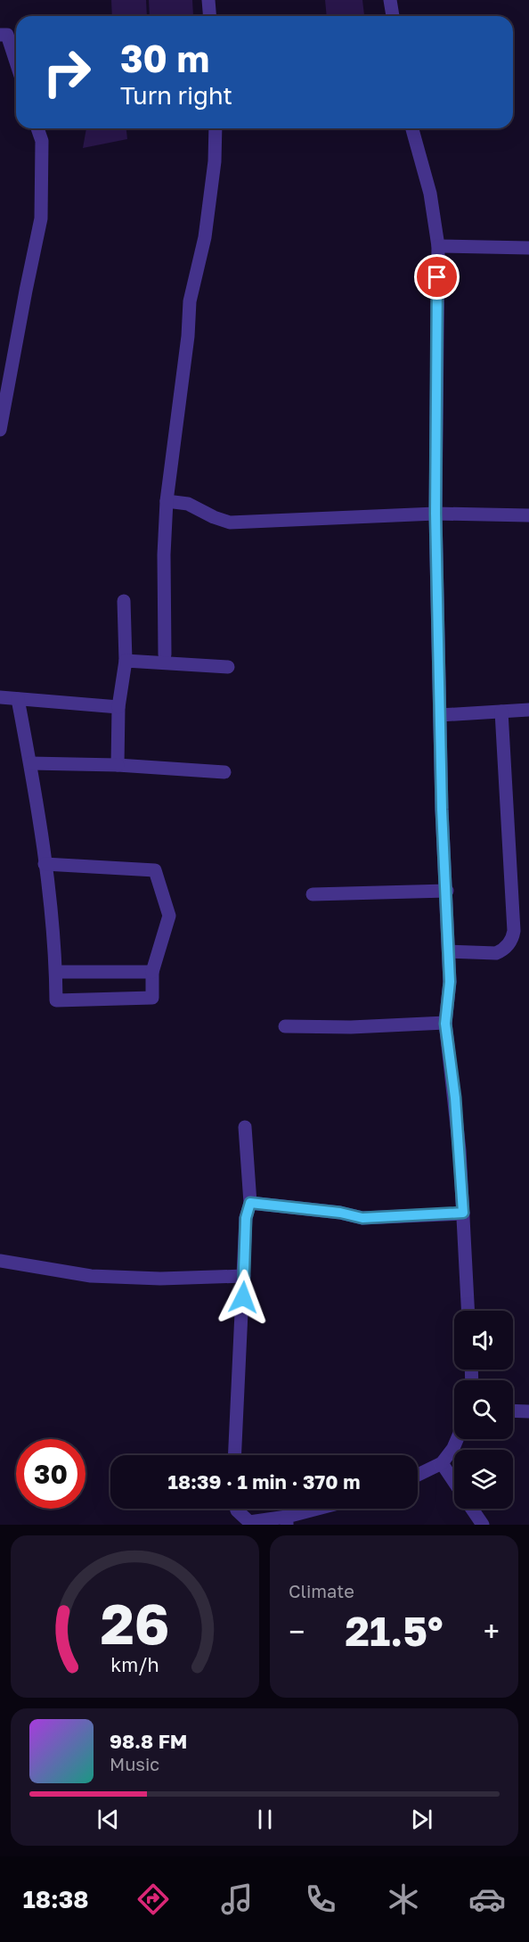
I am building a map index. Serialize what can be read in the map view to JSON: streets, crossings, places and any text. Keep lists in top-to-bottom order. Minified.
{"page":{"turn":["30 m","Turn right"],"limit":"30","trip":"18:39 · 1 min · 370 m","tile":"Climate","heat":["−","21.5°","+"],"song":["98.8 FM","Music"],"tabs":"18:38","gauge":["26","km/h"]}}
